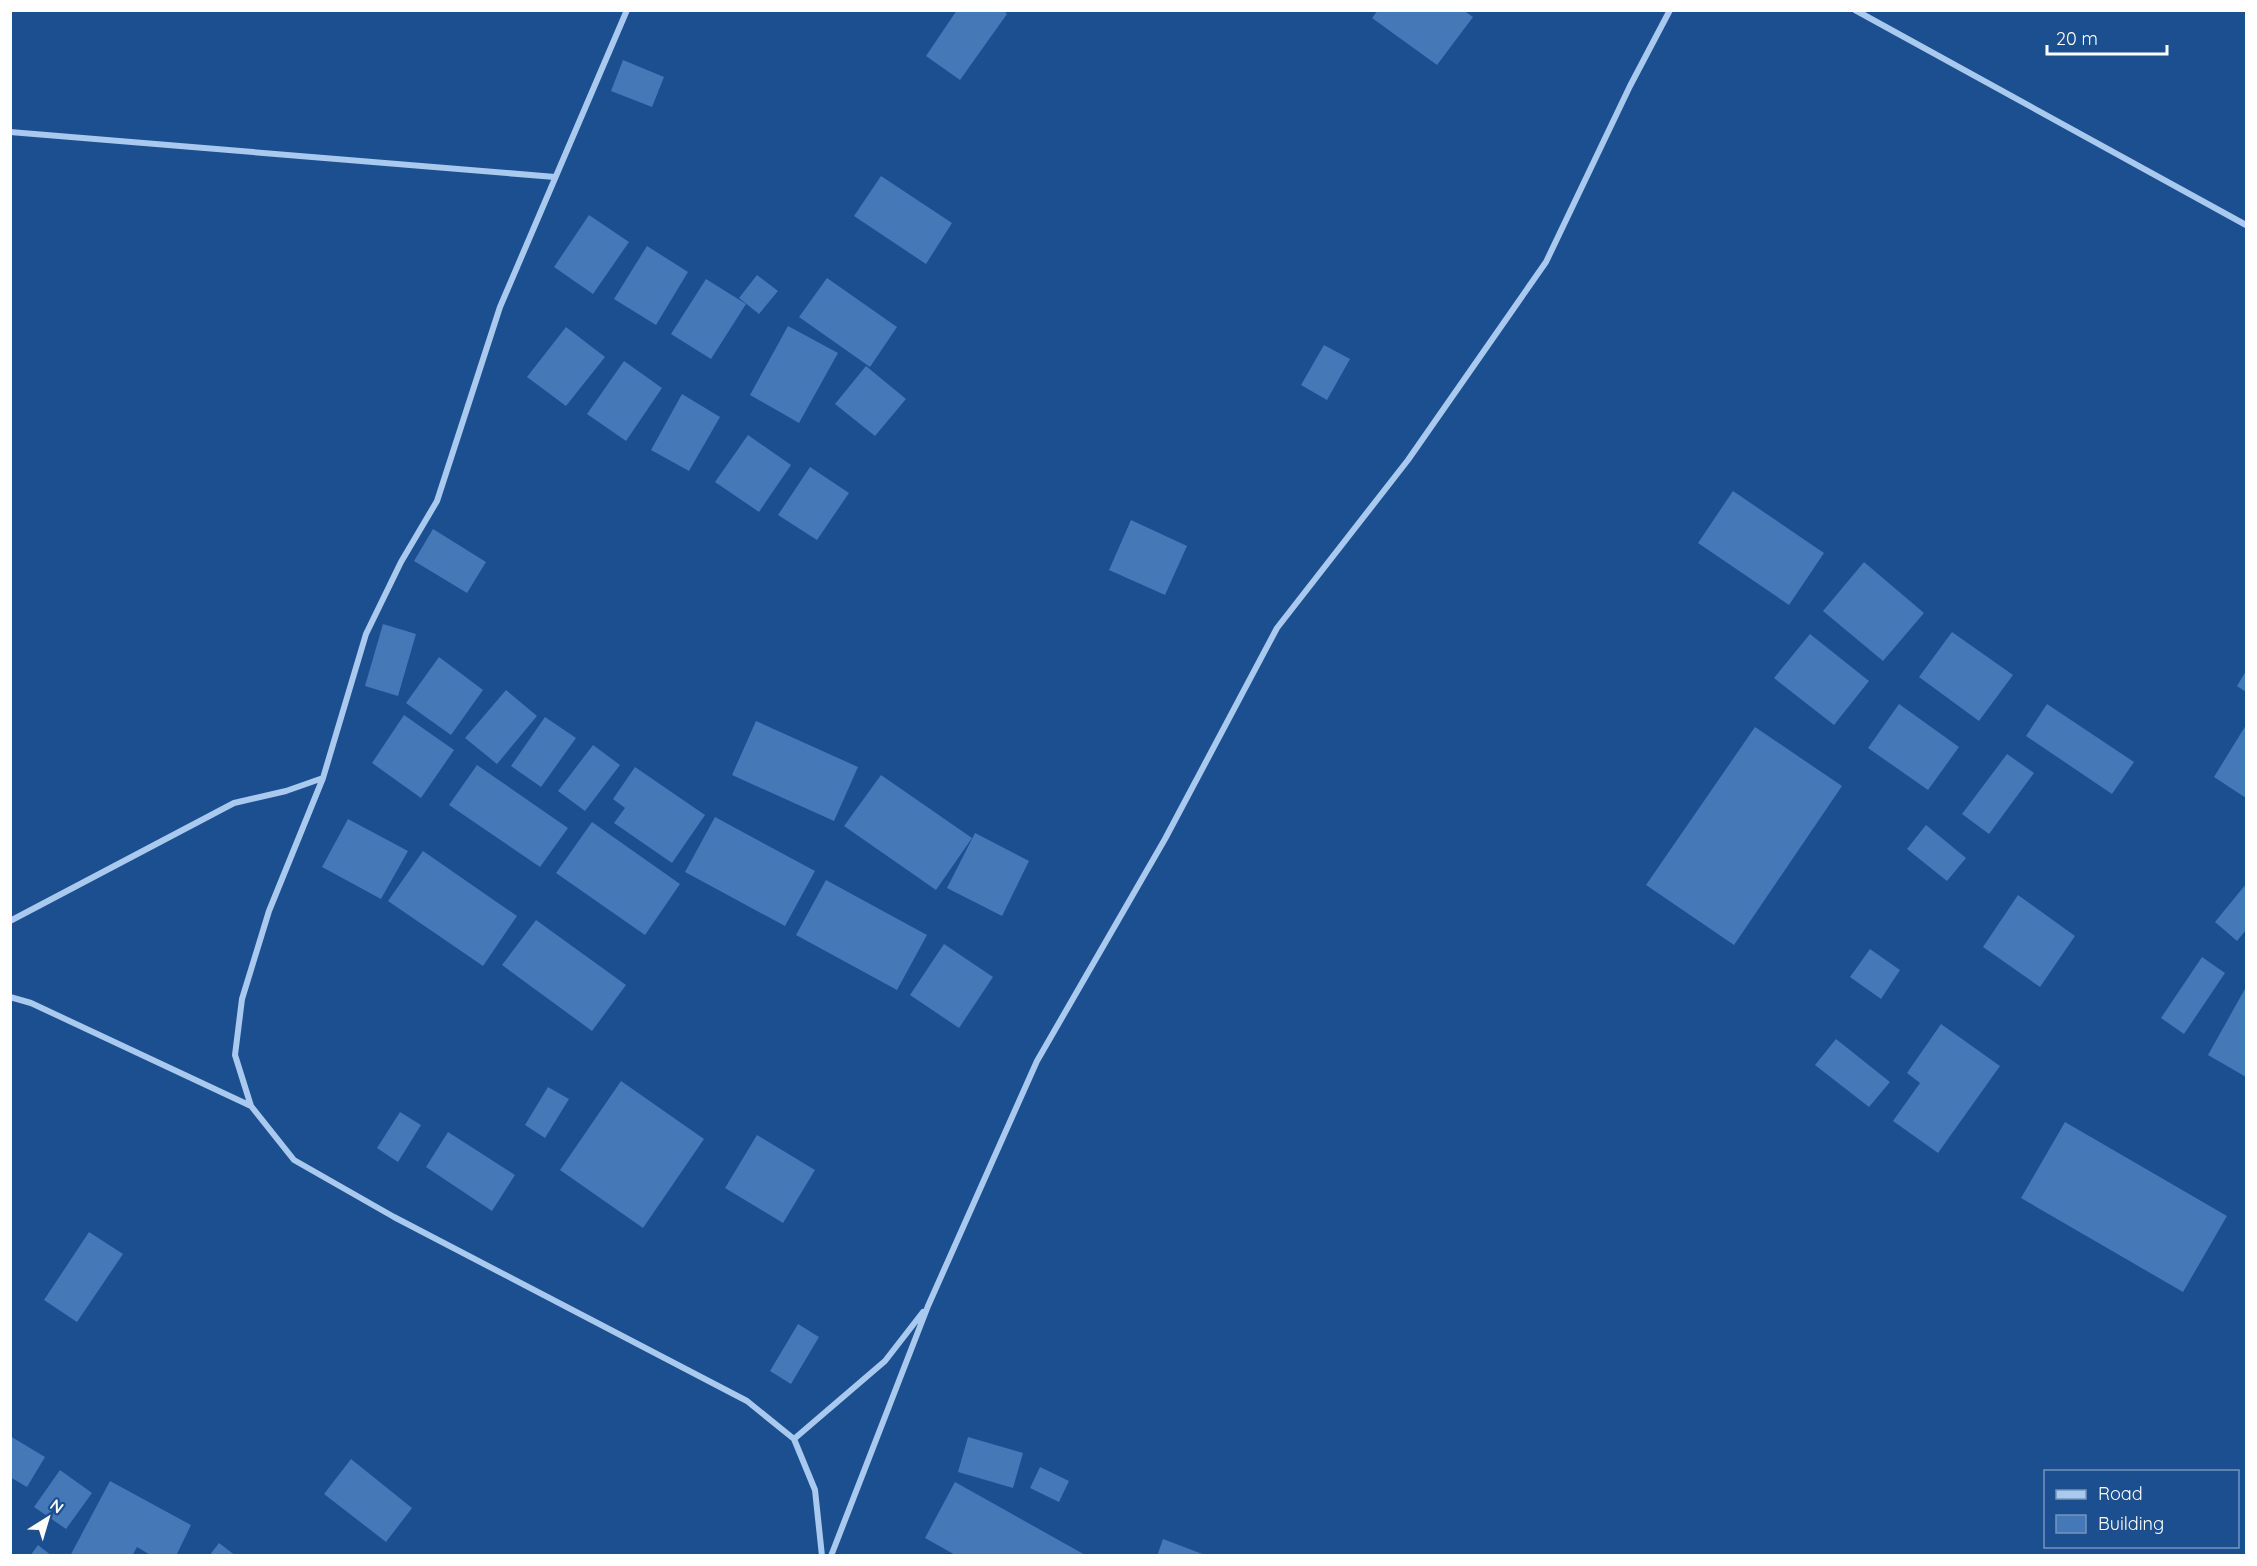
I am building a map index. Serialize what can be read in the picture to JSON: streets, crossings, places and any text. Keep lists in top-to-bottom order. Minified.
{"legend":["Road","Building"],"scale_bar":"20 m","north":"top right"}
